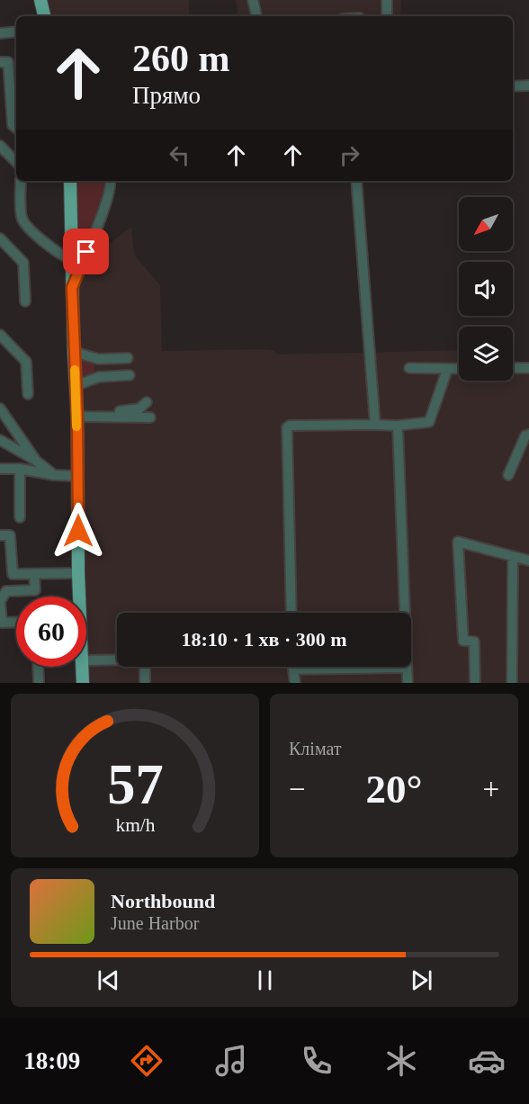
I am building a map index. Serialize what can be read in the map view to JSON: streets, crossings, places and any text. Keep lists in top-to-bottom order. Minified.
{"north":"bottom left","page":{"turn":["260 m","Прямо"],"limit":"60","trip":"18:10 · 1 хв · 300 m","tile":"Клімат","heat":["−","20°","+"],"song":["Northbound","June Harbor"],"tabs":"18:09","gauge":["57","km/h"]}}
